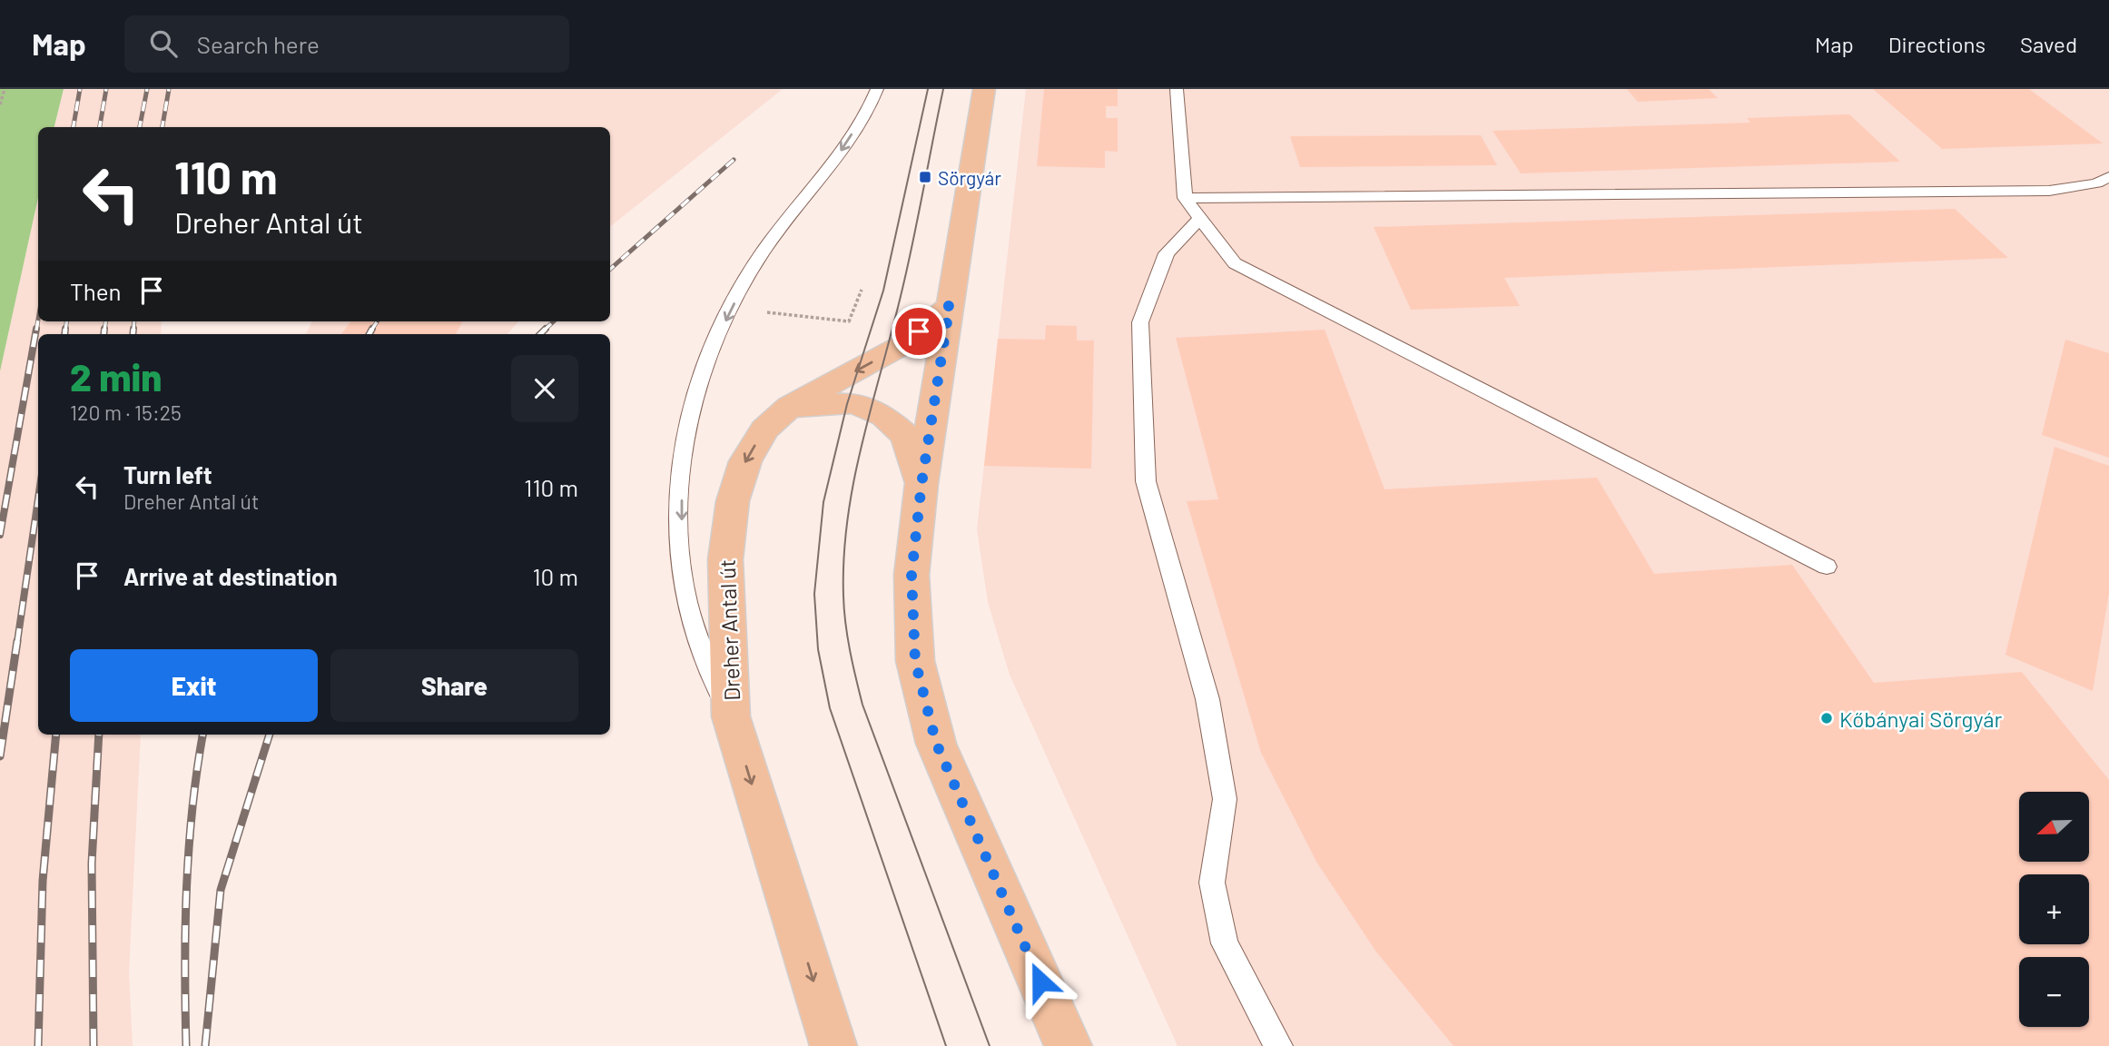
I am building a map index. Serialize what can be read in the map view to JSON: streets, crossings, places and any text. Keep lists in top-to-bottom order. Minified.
{"streets":{"main road":["Dreher Antal út"]},"one_way":["Dreher Antal út"],"places":{"transit":["Sörgyár"],"other":["Kőbányai Sörgyár"]},"north":"left","page":{"header":"Map","search":"Search here","nav":["Map","Directions","Saved"],"turn":["110 m","Dreher Antal út"],"then":"Then","heading":["2 min","120 m · 15:25"],"list":[{"name":"Turn left","note":"Dreher Antal út","value":"110 m"},{"name":"Arrive at destination","value":"10 m"}],"buttons":["Exit","Share"],"map_buttons":["+","−"]}}
